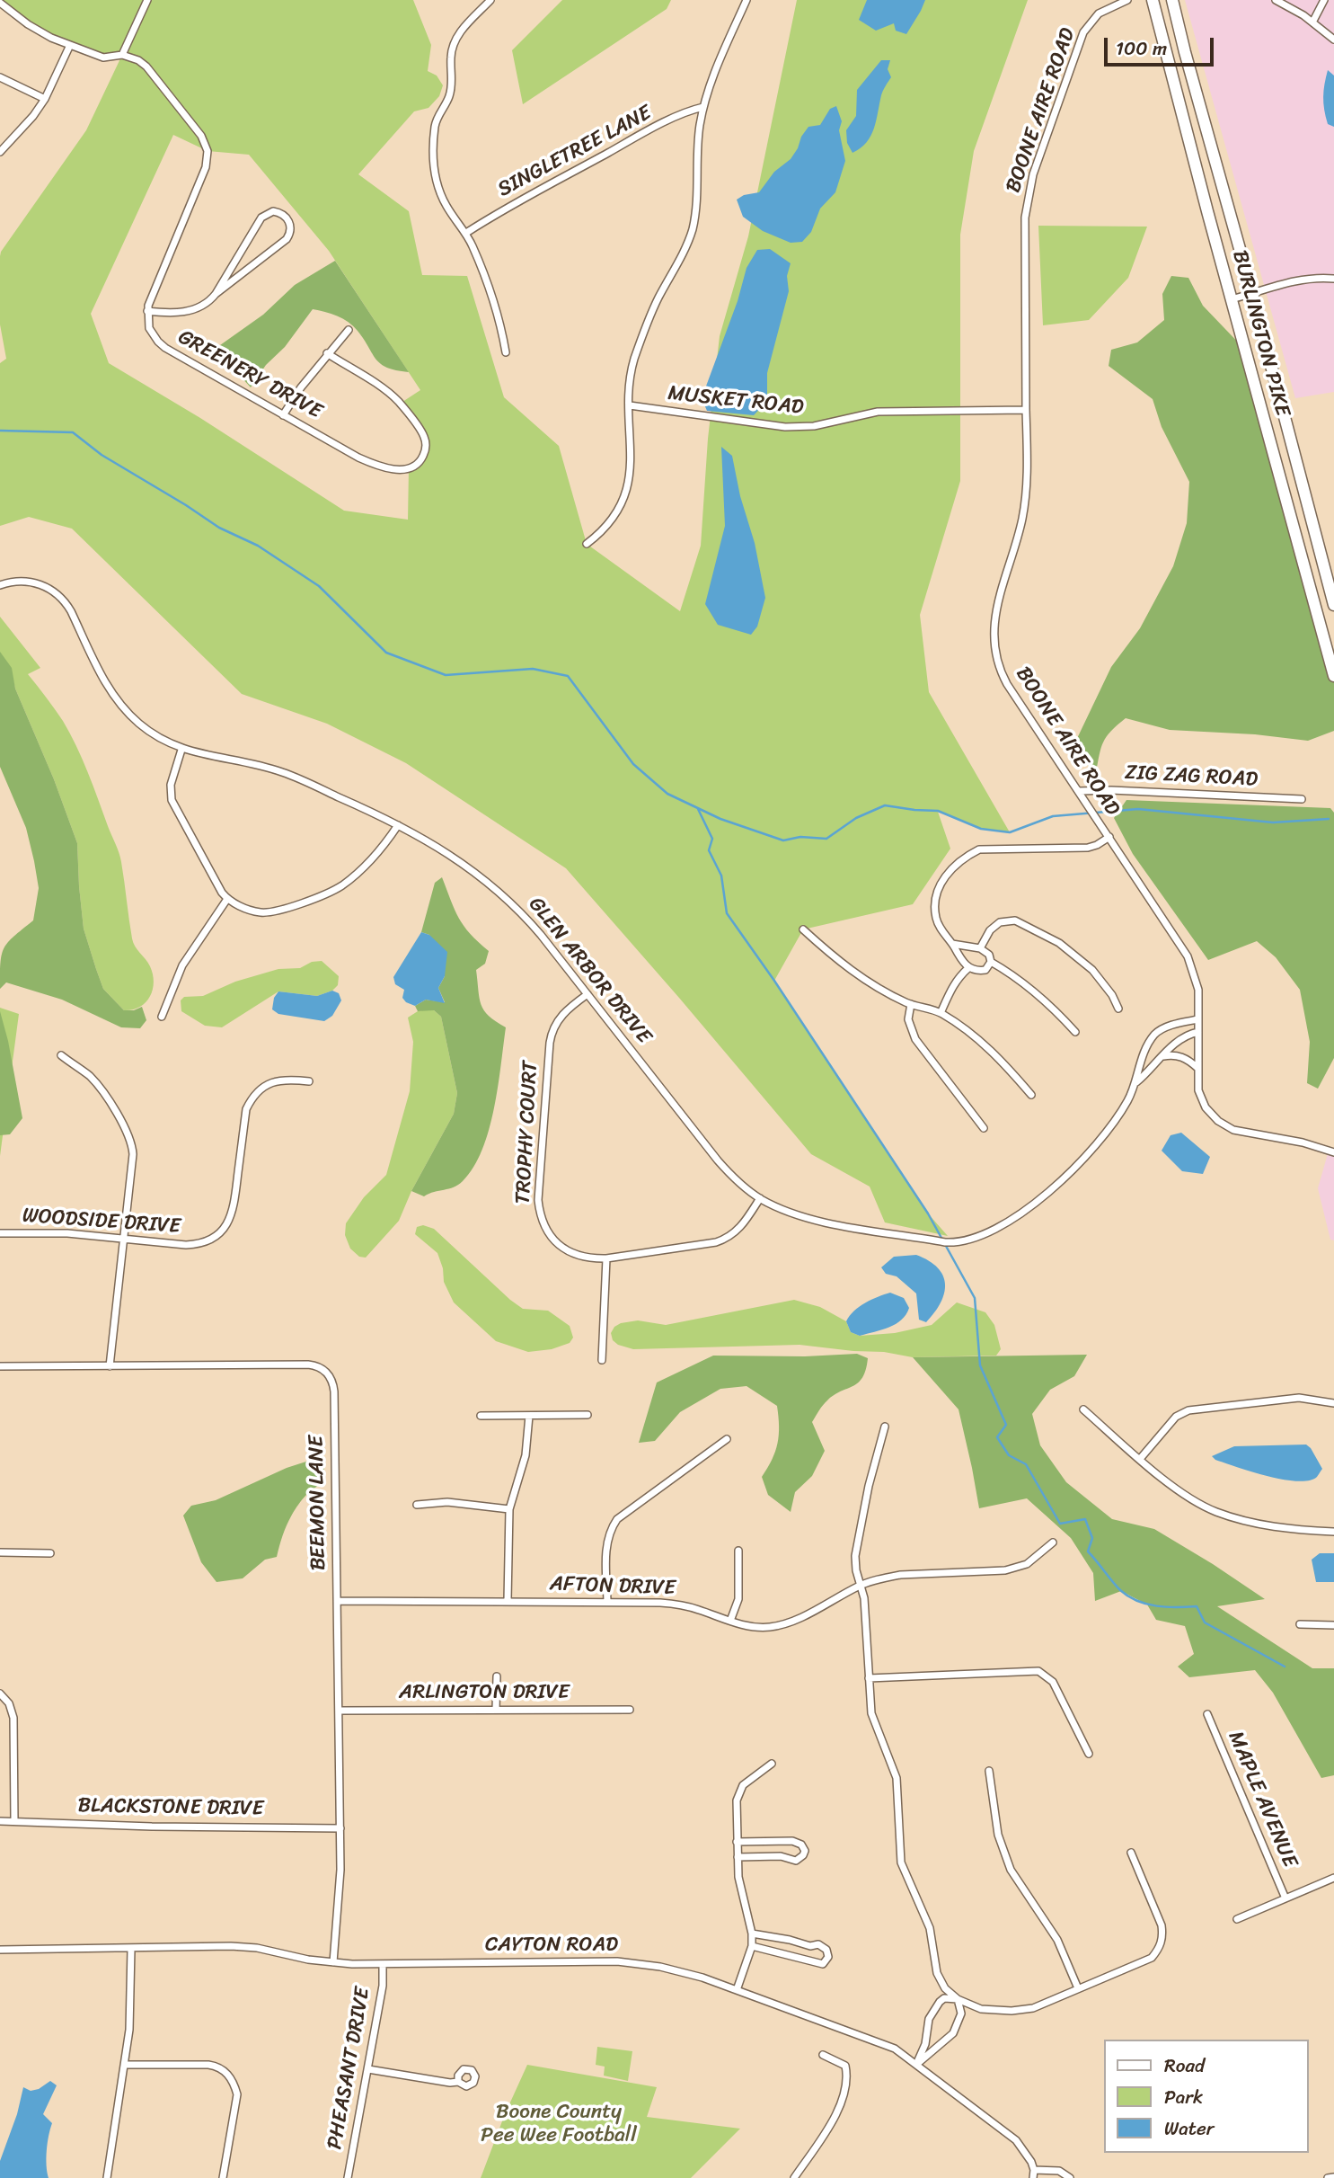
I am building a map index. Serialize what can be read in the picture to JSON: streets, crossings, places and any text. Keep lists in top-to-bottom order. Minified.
{"streets":{"main road":["BURLINGTON PIKE"],"street":["BOONE AIRE ROAD","SINGLETREE LANE","GREENERY DRIVE","MUSKET ROAD","ZIG ZAG ROAD","GLEN ARBOR DRIVE","TROPHY COURT","WOODSIDE DRIVE","BEEMON LANE","AFTON DRIVE","ARLINGTON DRIVE","MAPLE AVENUE","BLACKSTONE DRIVE","CAYTON ROAD","PHEASANT DRIVE"]},"crossings":[["BOONE AIRE ROAD","MUSKET ROAD"],["BOONE AIRE ROAD","ZIG ZAG ROAD"],["BOONE AIRE ROAD","GLEN ARBOR DRIVE"],["GLEN ARBOR DRIVE","TROPHY COURT"],["BEEMON LANE","AFTON DRIVE"],["BEEMON LANE","ARLINGTON DRIVE"],["BEEMON LANE","BLACKSTONE DRIVE"],["BEEMON LANE","CAYTON ROAD"],["CAYTON ROAD","PHEASANT DRIVE"]],"parks":["Boone County Pee Wee Football"],"legend":["Road","Park","Water"],"scale_bar":"100 m"}
